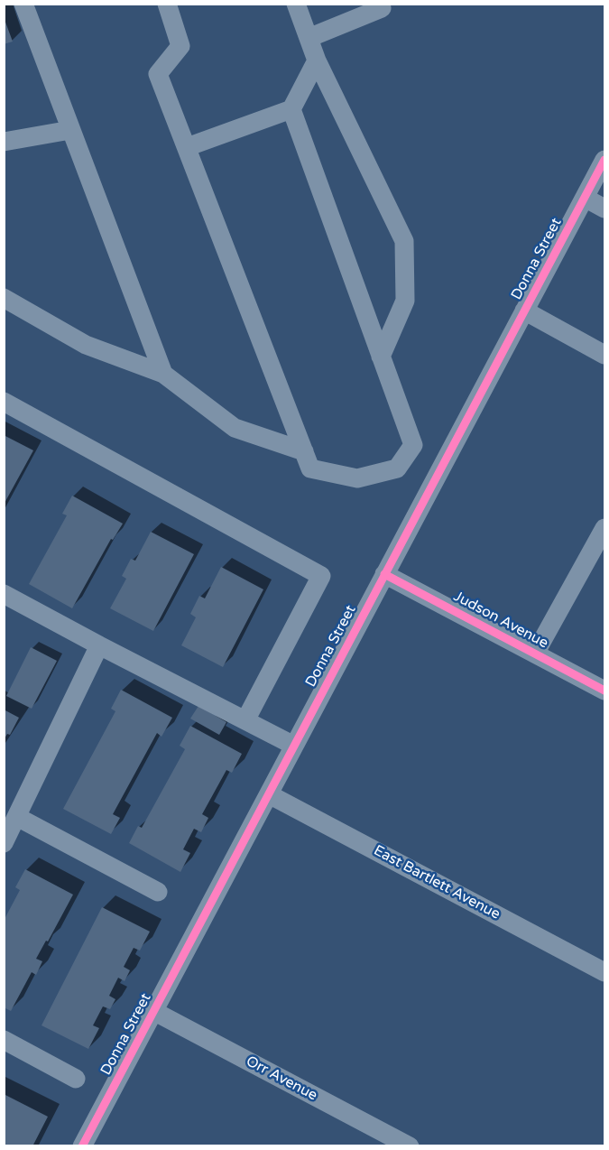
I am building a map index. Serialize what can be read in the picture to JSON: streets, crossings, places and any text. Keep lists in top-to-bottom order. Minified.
{"streets":{"street":["Donna Street","Judson Avenue","East Bartlett Avenue","Orr Avenue"]},"crossings":[["Donna Street","Judson Avenue"],["Donna Street","East Bartlett Avenue"],["Donna Street","Orr Avenue"]]}
